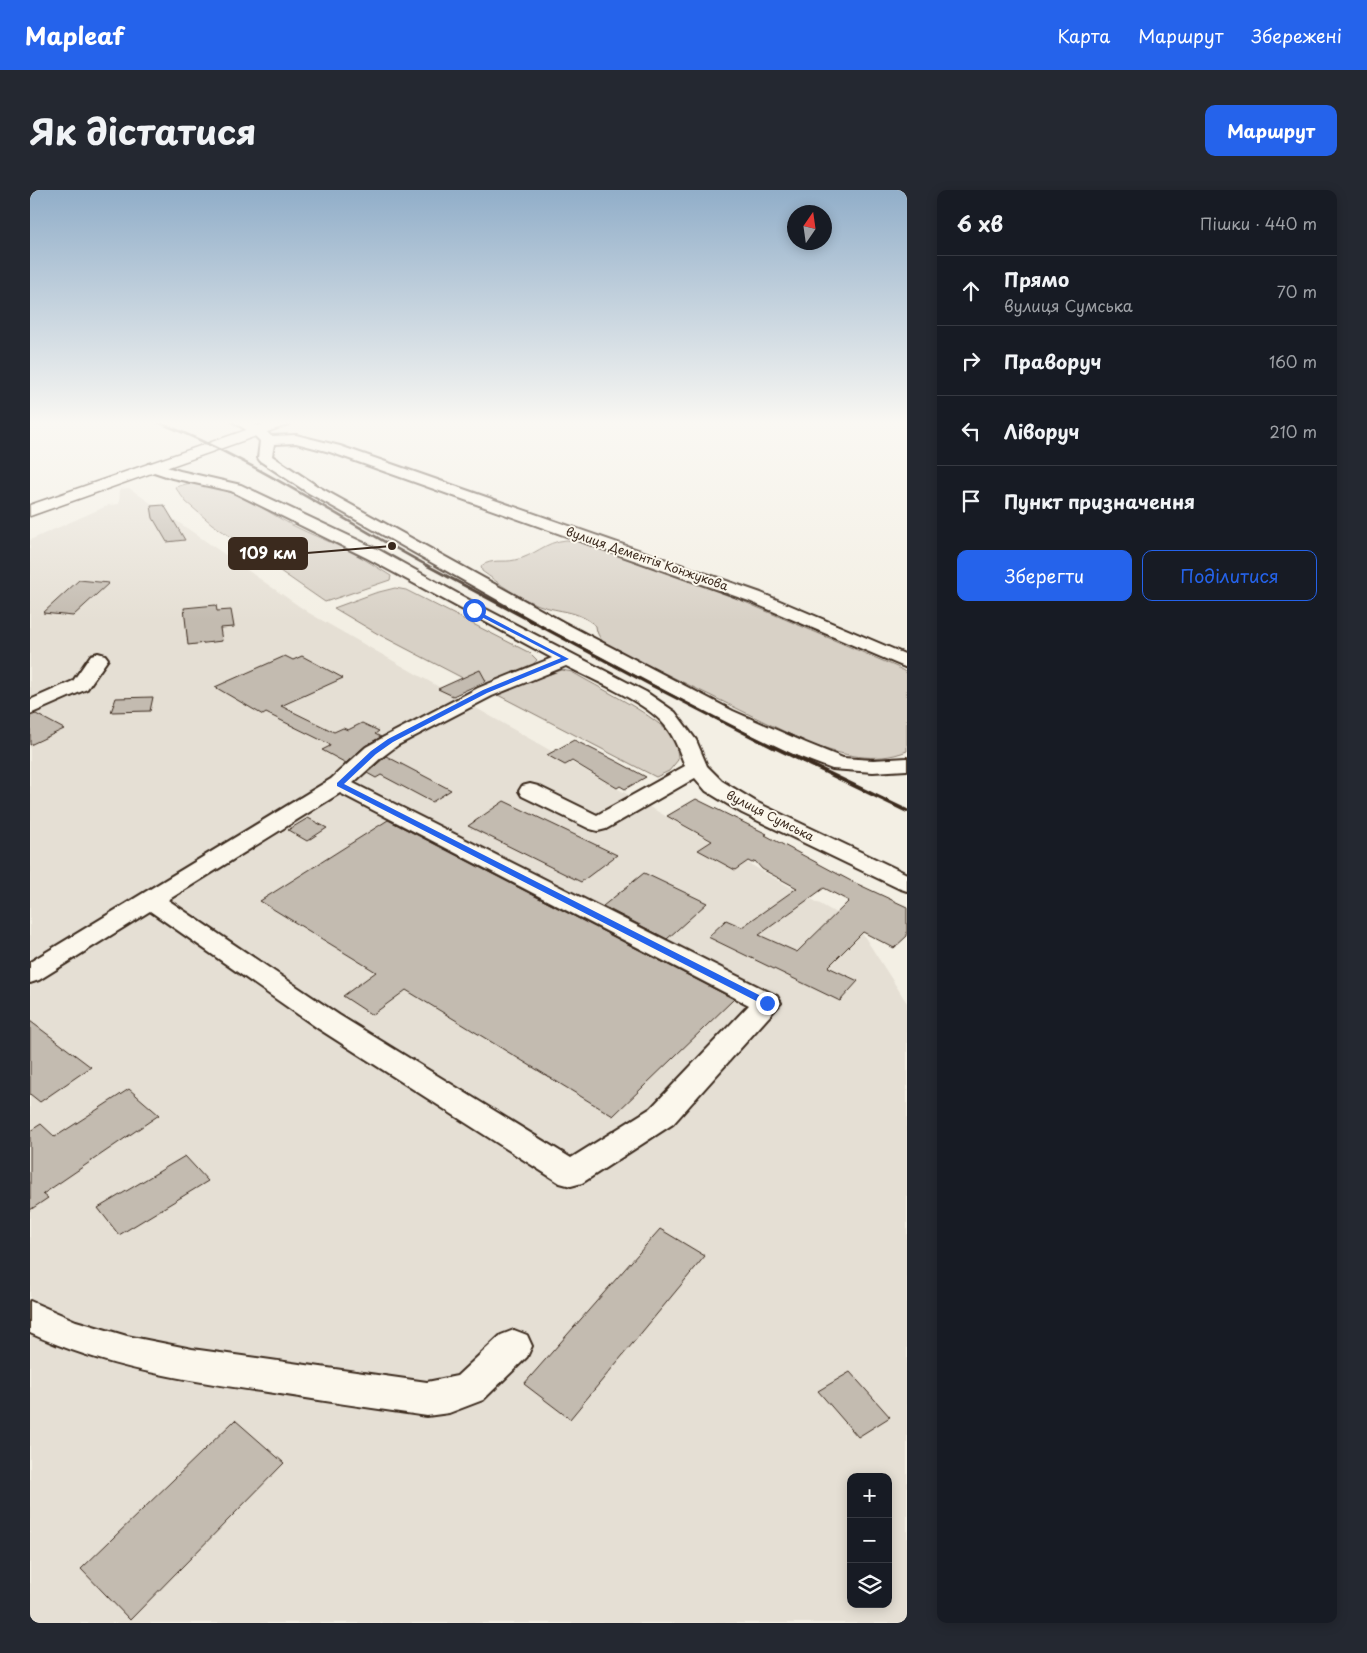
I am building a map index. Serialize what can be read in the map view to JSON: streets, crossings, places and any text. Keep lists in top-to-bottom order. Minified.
{"streets":{"street":["вулиця Дементія Конжукова","вулиця Сумська"]},"places":["109 км"],"north":"top","page":{"header":"Mapleaf","nav":["Карта","Маршрут","Збережені"],"title":"Як дістатися","buttons":["Маршрут",["Зберегти","Поділитися"]],"heading":["6 хв","Пішки · 440 m"],"list":[["Прямо","вулиця Сумська","70 m"],["Праворуч","160 m"],["Ліворуч","210 m"],"Пункт призначення"],"map_buttons":["+","−"]}}
